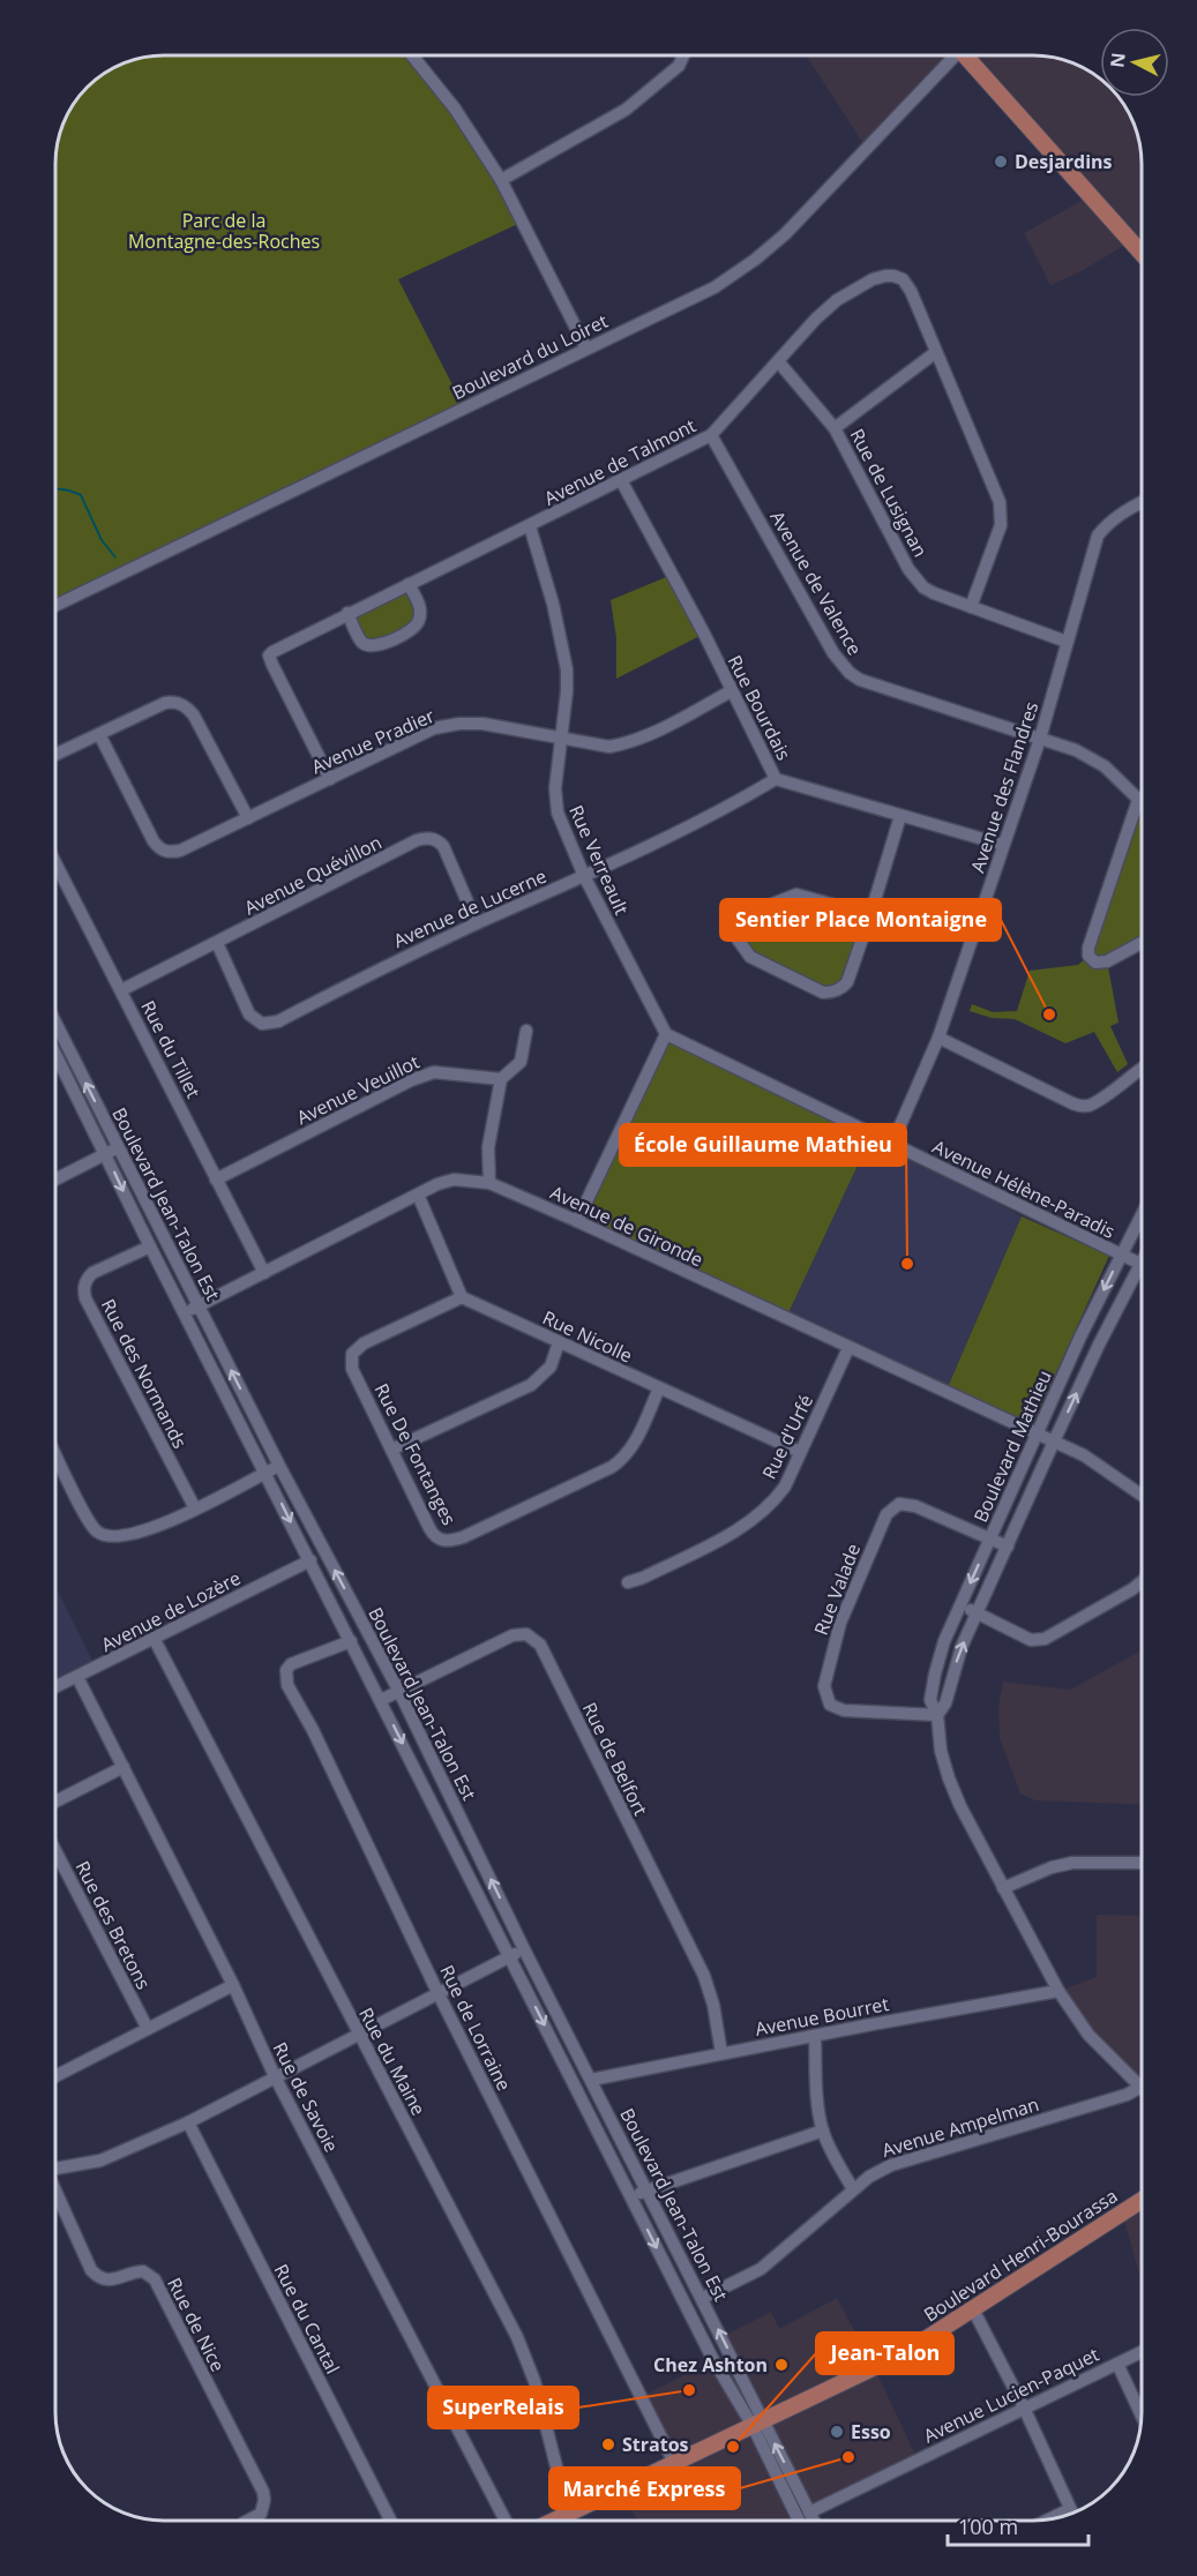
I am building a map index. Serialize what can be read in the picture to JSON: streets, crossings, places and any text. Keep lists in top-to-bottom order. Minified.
{"streets":{"main road":["Boulevard Henri-Bourassa"],"street":["Boulevard du Loiret","Avenue de Talmont","Rue de Lusignan","Avenue de Valence","Rue Bourdais","Avenue Pradier","Avenue des Flandres","Rue Verreault","Avenue Quévillon","Avenue de Lucerne","Rue du Tillet","Avenue Veuillot","Avenue Hélène-Paradis","Boulevard Jean-Talon Est","Avenue de Gironde","Rue Nicolle","Rue des Normands","Rue d'Urfé","Boulevard Mathieu","Rue De Fontanges","Rue Valade","Avenue de Lozère","Rue de Belfort","Rue des Bretons","Avenue Bourret","Rue de Lorraine","Rue du Maine","Rue de Savoie","Avenue Ampelman","Rue du Cantal","Rue de Nice","Avenue Lucien-Paquet"]},"crossings":[["Avenue de Talmont","Rue de Lusignan"],["Avenue de Talmont","Avenue de Valence"],["Avenue de Talmont","Rue Bourdais"],["Avenue de Talmont","Avenue Pradier"],["Avenue de Talmont","Rue Verreault"],["Rue de Lusignan","Avenue des Flandres"],["Avenue de Valence","Avenue des Flandres"],["Rue Bourdais","Avenue Pradier"],["Rue Bourdais","Avenue des Flandres"],["Rue Bourdais","Avenue de Lucerne"],["Avenue Pradier","Rue Verreault"],["Avenue des Flandres","Avenue Hélène-Paradis"],["Rue Verreault","Avenue de Lucerne"],["Rue Verreault","Avenue Hélène-Paradis"],["Avenue Quévillon","Avenue de Lucerne"],["Avenue Quévillon","Rue du Tillet"],["Rue du Tillet","Avenue Veuillot"],["Rue du Tillet","Avenue de Gironde"],["Avenue Hélène-Paradis","Boulevard Mathieu"],["Boulevard Jean-Talon Est","Avenue de Gironde"],["Boulevard Jean-Talon Est","Rue des Normands"],["Boulevard Jean-Talon Est","Avenue de Lozère"],["Boulevard Jean-Talon Est","Rue de Belfort"],["Boulevard Jean-Talon Est","Avenue Bourret"],["Boulevard Jean-Talon Est","Rue de Lorraine"],["Boulevard Jean-Talon Est","Avenue Ampelman"],["Boulevard Jean-Talon Est","Boulevard Henri-Bourassa"],["Avenue de Gironde","Rue d'Urfé"],["Avenue de Gironde","Boulevard Mathieu"],["Rue Nicolle","Rue d'Urfé"],["Rue Nicolle","Rue De Fontanges"],["Boulevard Mathieu","Rue Valade"],["Boulevard Mathieu","Avenue Bourret"],["Boulevard Mathieu","Avenue Ampelman"],["Avenue de Lozère","Rue du Maine"],["Avenue de Lozère","Rue de Savoie"],["Rue de Belfort","Avenue Bourret"],["Rue de Lorraine","Boulevard Henri-Bourassa"],["Rue du Maine","Boulevard Henri-Bourassa"]],"parks":["Parc de la Montagne-des-Roches"],"places":["Desjardins","Sentier Place Montaigne","École Guillaume Mathieu","Chez Ashton","SuperRelais","Esso","Stratos","Jean-Talon","Marché Express"],"scale_bar":"100 m","north":"left"}
